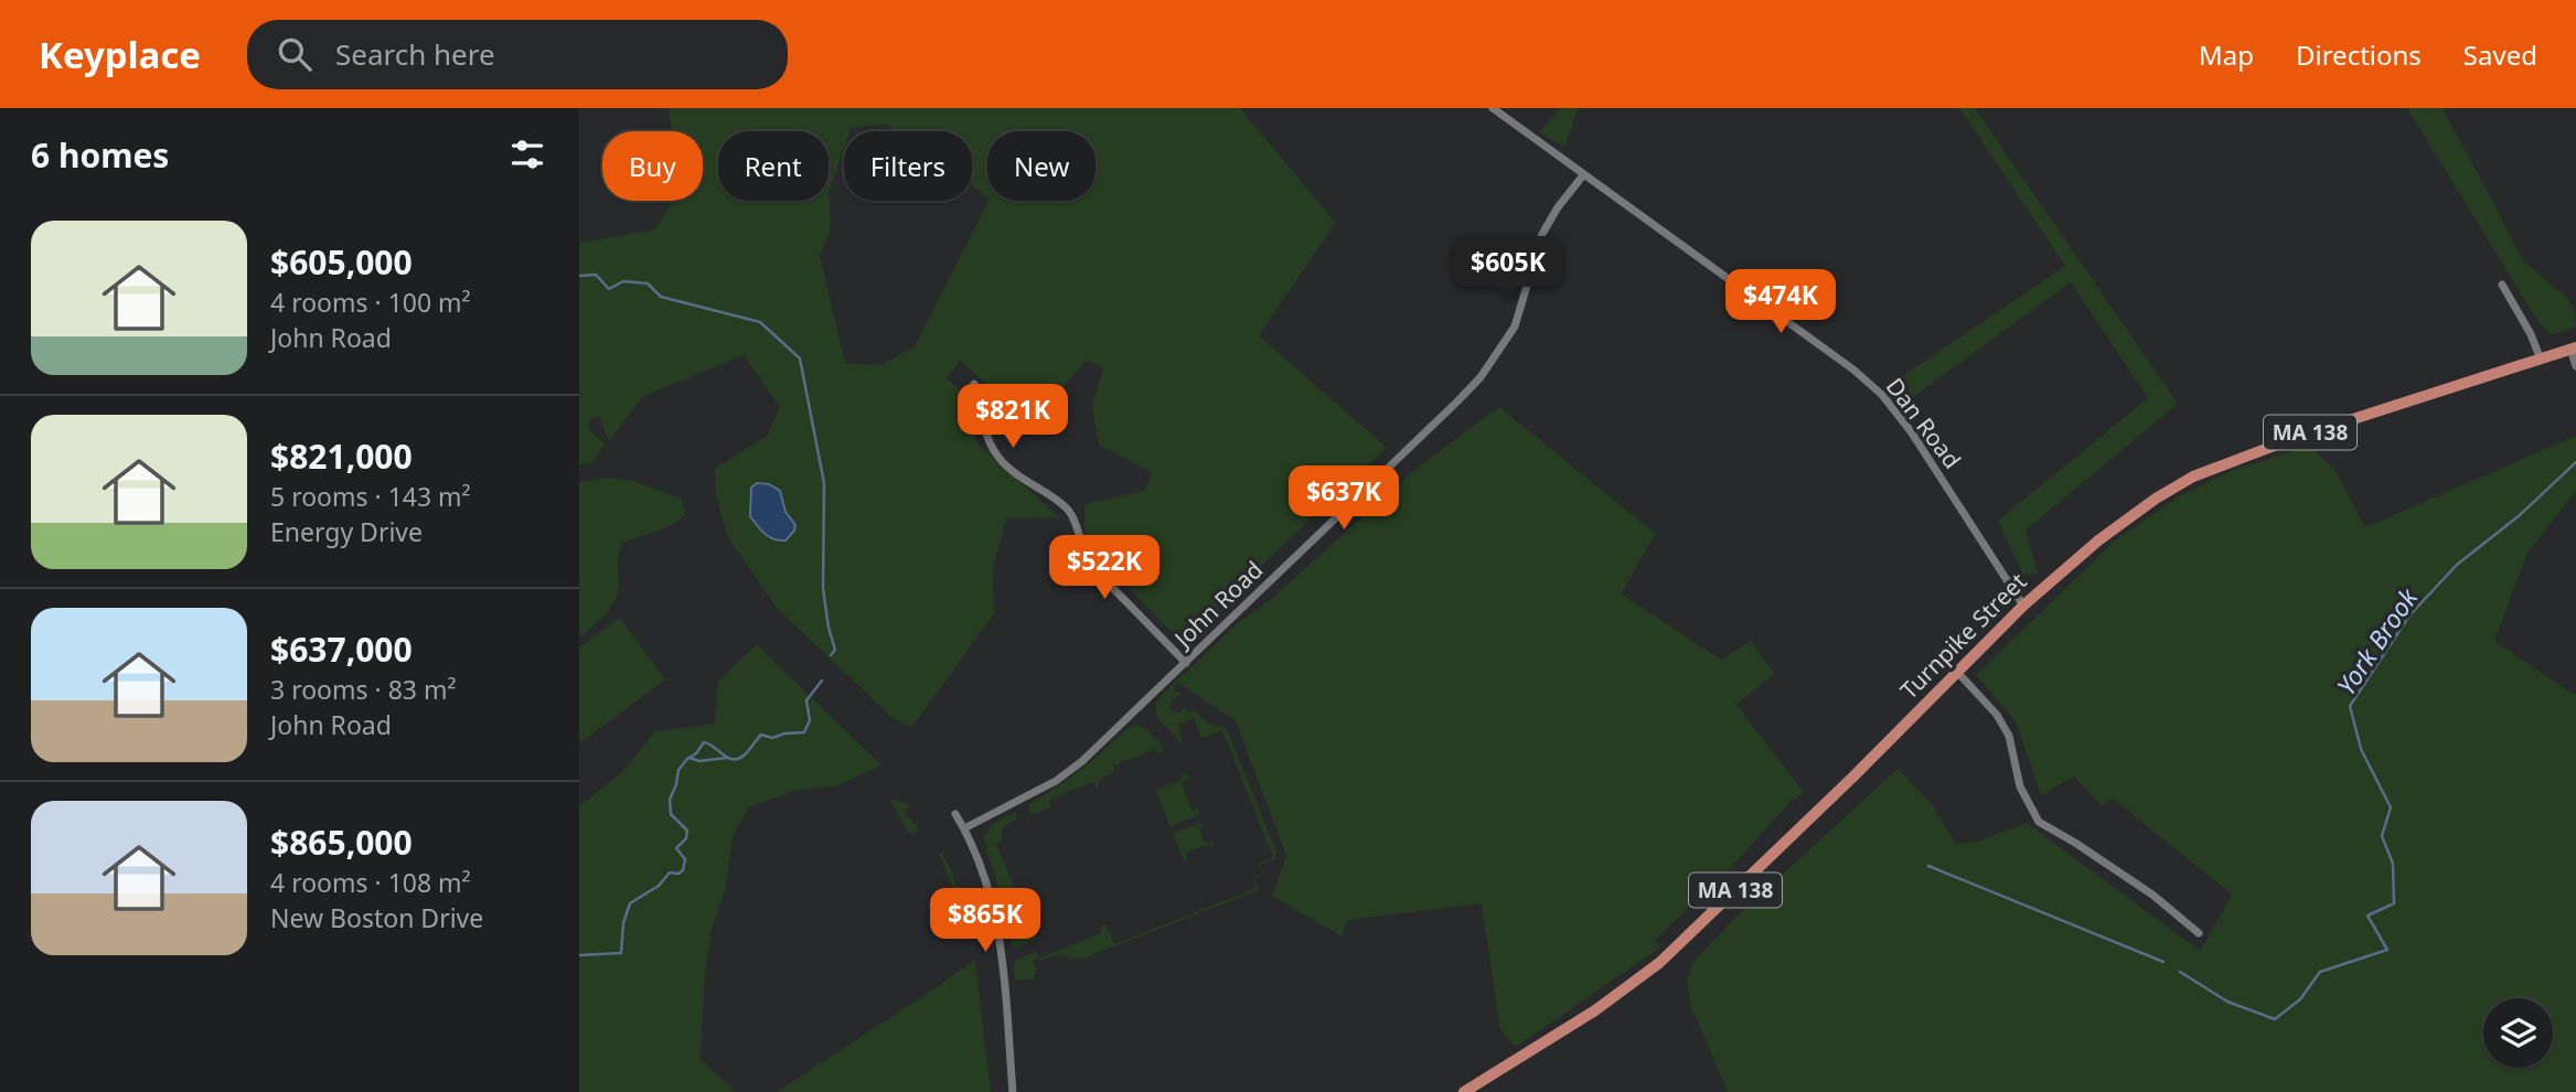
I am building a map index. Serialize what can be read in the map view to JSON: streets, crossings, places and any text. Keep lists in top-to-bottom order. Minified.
{"streets":{"main road":["MA 138","Turnpike Street"],"street":["Dan Road","John Road"]},"crossings":[["Dan Road","John Road"],["Dan Road","Turnpike Street"]],"water":["York Brook"],"page":{"header":"Keyplace","search":"Search here","nav":["Map","Directions","Saved"],"heading":"6 homes","chip":["Buy","Rent","Filters","New"],"list":[{"name":"$605,000","note":"4 rooms · 100 m² · John Road"},{"name":"$821,000","note":"5 rooms · 143 m² · Energy Drive"},{"name":"$637,000","note":"3 rooms · 83 m² · John Road"},{"name":"$865,000","note":"4 rooms · 108 m² · New Boston Drive"}],"price":["$605K","$474K","$821K","$637K","$522K","$865K"]}}
